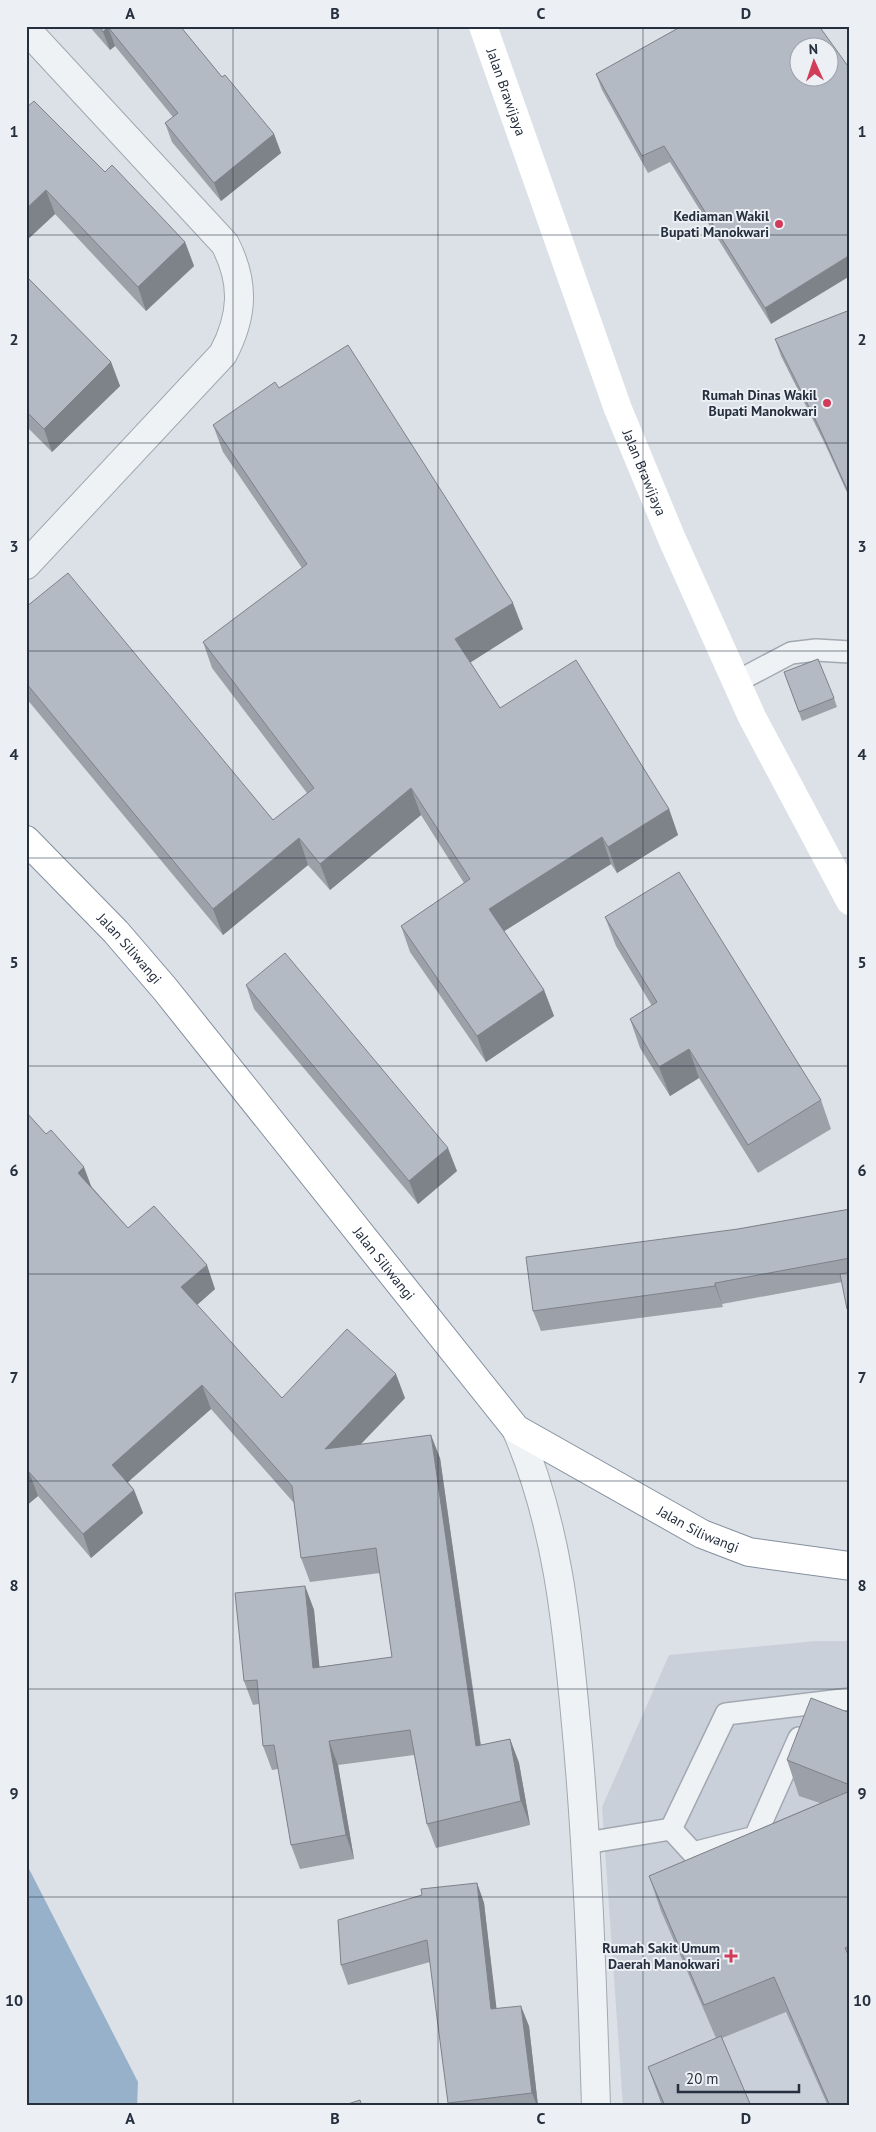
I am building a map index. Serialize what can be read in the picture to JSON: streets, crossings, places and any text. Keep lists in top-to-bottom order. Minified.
{"streets":{"main road":["Jalan Brawijaya","Jalan Siliwangi"]},"places":{"other":["Kediaman Wakil Bupati Manokwari","Rumah Dinas Wakil Bupati Manokwari"],"health":["Rumah Sakit Umum Daerah Manokwari"]},"scale_bar":"20 m","north":"top","grid":{"columns":["A","B","C","D"],"rows":["1","2","3","4","5","6","7","8","9","10"]}}
